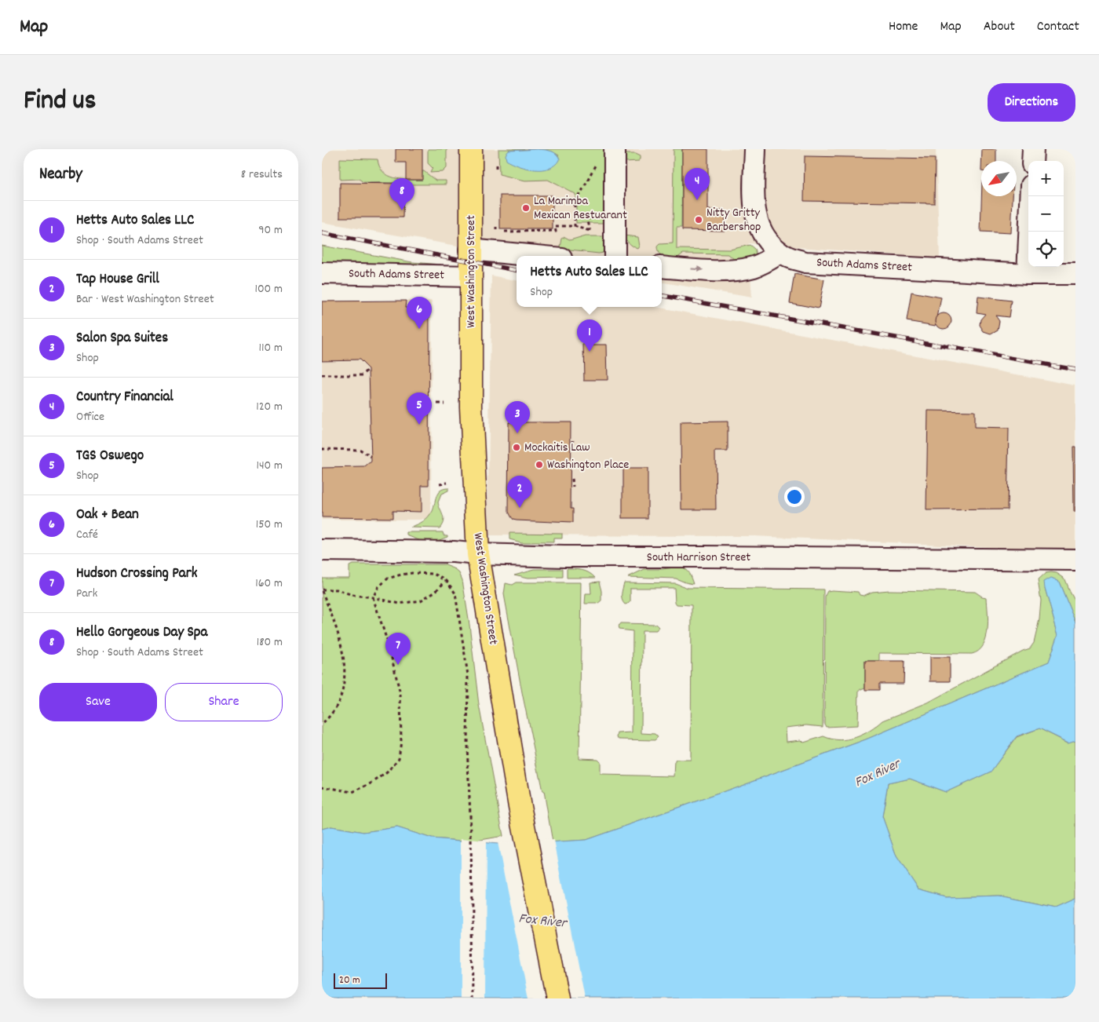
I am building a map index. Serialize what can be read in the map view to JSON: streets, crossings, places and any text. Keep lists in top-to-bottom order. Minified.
{"streets":{"main road":["West Washington Street"],"street":["South Adams Street","South Harrison Street"]},"crossings":[["South Adams Street","West Washington Street"],["West Washington Street","South Harrison Street"]],"water":["Fox River"],"places":["La Marimba Mexican Restuarant","Nitty Gritty Barbershop","Mockaitis Law","Washington Place"],"scale_bar":"20 m","north":"bottom left","page":{"header":"Map","nav":["Home","Map","About","Contact"],"title":"Find us","buttons":["Directions",["Save","Share"]],"heading":["Nearby","8 results"],"map_buttons":["+","−"],"pins":["4","8","6","1","5","3","2","7"],"list":[{"mark":"1","name":"Hetts Auto Sales LLC","note":"Shop · South Adams Street","value":"90 m"},{"mark":"2","name":"Tap House Grill","note":"Bar · West Washington Street","value":"100 m"},{"mark":"3","name":"Salon Spa Suites","note":"Shop","value":"110 m"},{"mark":"4","name":"Country Financial","note":"Office","value":"120 m"},{"mark":"5","name":"TGS Oswego","note":"Shop","value":"140 m"},{"mark":"6","name":"Oak + Bean","note":"Café","value":"150 m"},{"mark":"7","name":"Hudson Crossing Park","note":"Park","value":"160 m"},{"mark":"8","name":"Hello Gorgeous Day Spa","note":"Shop · South Adams Street","value":"180 m"}],"popup":["Hetts Auto Sales LLC","Shop"],"scale":"20 m"}}
